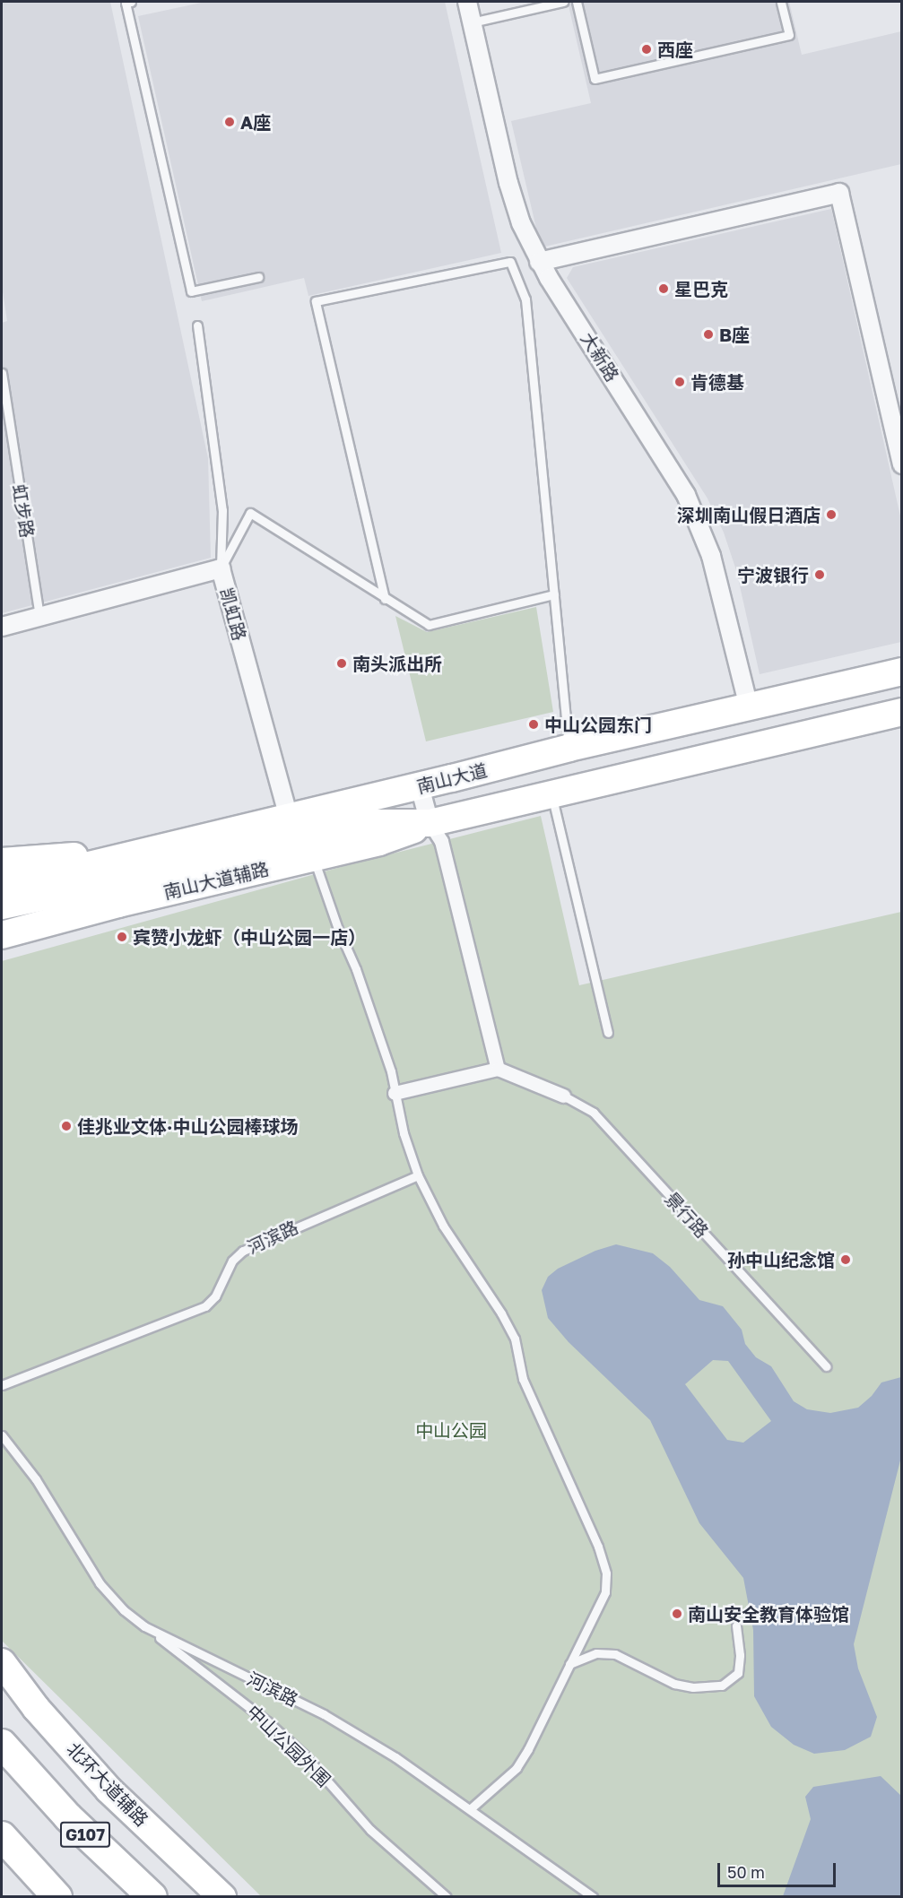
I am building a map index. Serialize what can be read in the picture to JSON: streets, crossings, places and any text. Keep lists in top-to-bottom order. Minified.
{"streets":{"highway":["G107"],"main road":["南山大道","南山大道辅路","北环大道辅路"],"street":["大新路","凯虹路"],"lane":["虹步路","景行路","河滨路","中山公园外围"]},"crossings":[["大新路","南山大道"],["虹步路","凯虹路"],["凯虹路","南山大道"],["南山大道","南山大道辅路"],["河滨路","中山公园外围"]],"parks":["中山公园"],"places":["西座","A座","星巴克","B座","肯德基","深圳南山假日酒店","宁波银行","南头派出所","中山公园东门","宾赞小龙虾（中山公园一店）","佳兆业文体·中山公园棒球场","孙中山纪念馆","南山安全教育体验馆"],"scale_bar":"50 m"}
